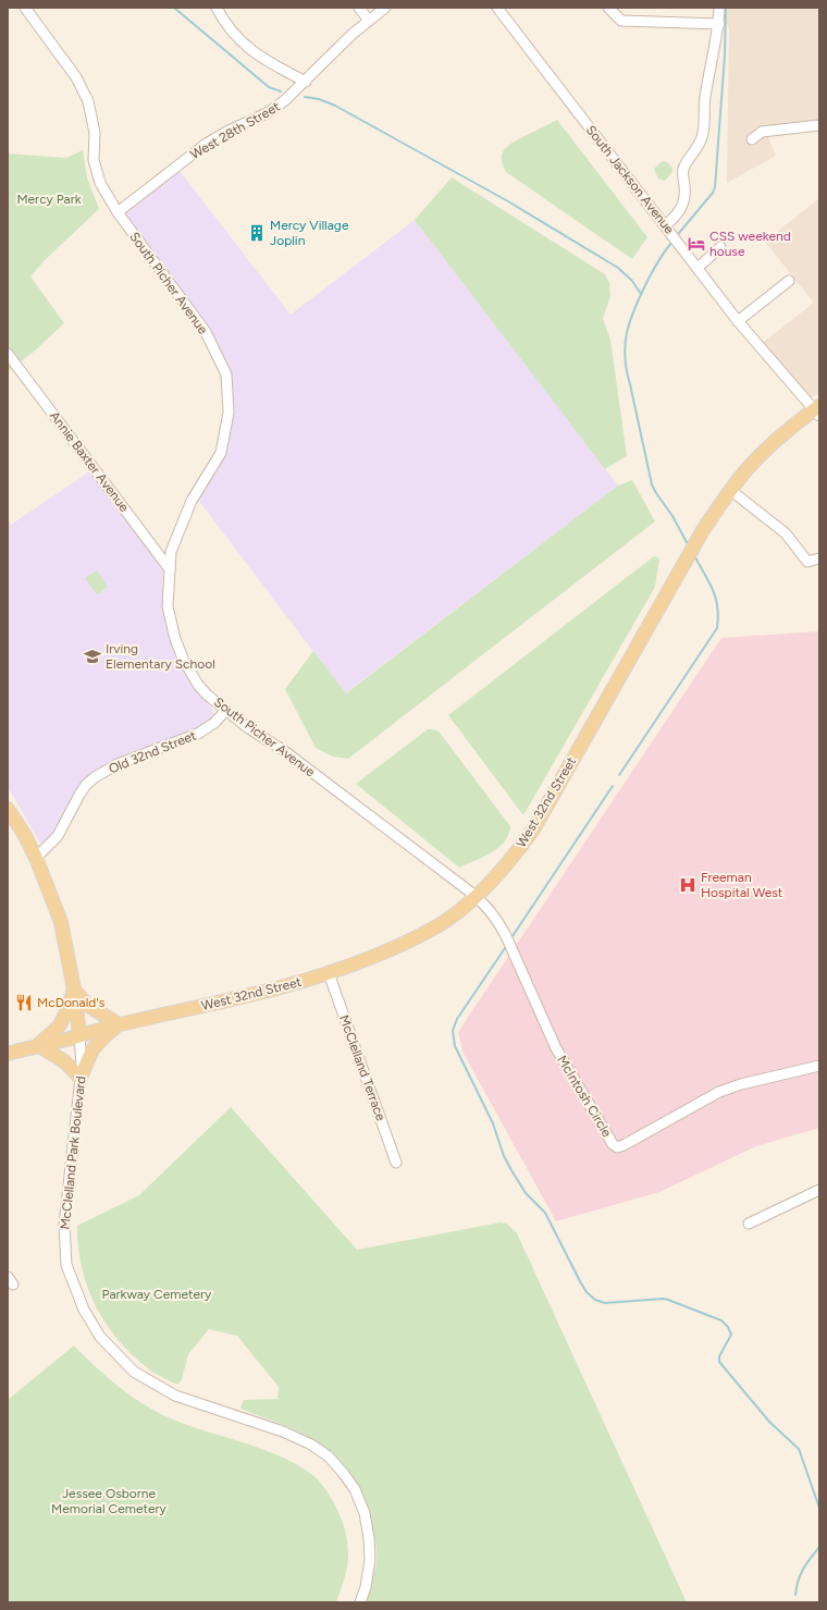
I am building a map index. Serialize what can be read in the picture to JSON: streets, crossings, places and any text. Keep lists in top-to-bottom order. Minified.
{"streets":{"main road":["West 32nd Street"],"street":["West 28th Street","South Jackson Avenue","South Picher Avenue","Annie Baxter Avenue","Old 32nd Street","McClelland Terrace","McIntosh Circle","McClelland Park Boulevard"]},"crossings":[["West 28th Street","South Picher Avenue"],["South Jackson Avenue","West 32nd Street"],["South Picher Avenue","Annie Baxter Avenue"],["South Picher Avenue","Old 32nd Street"],["South Picher Avenue","West 32nd Street"],["South Picher Avenue","McIntosh Circle"],["West 32nd Street","McClelland Terrace"],["West 32nd Street","McIntosh Circle"],["West 32nd Street","McClelland Park Boulevard"]],"parks":["Mercy Park","Parkway Cemetery","Jessee Osborne Memorial Cemetery"],"places":{"building":["Mercy Village Joplin"],"hotel":["CSS weekend house"],"school or university":["Irving Elementary School"],"hospital":["Freeman Hospital West"],"restaurant":["McDonald's"]}}
